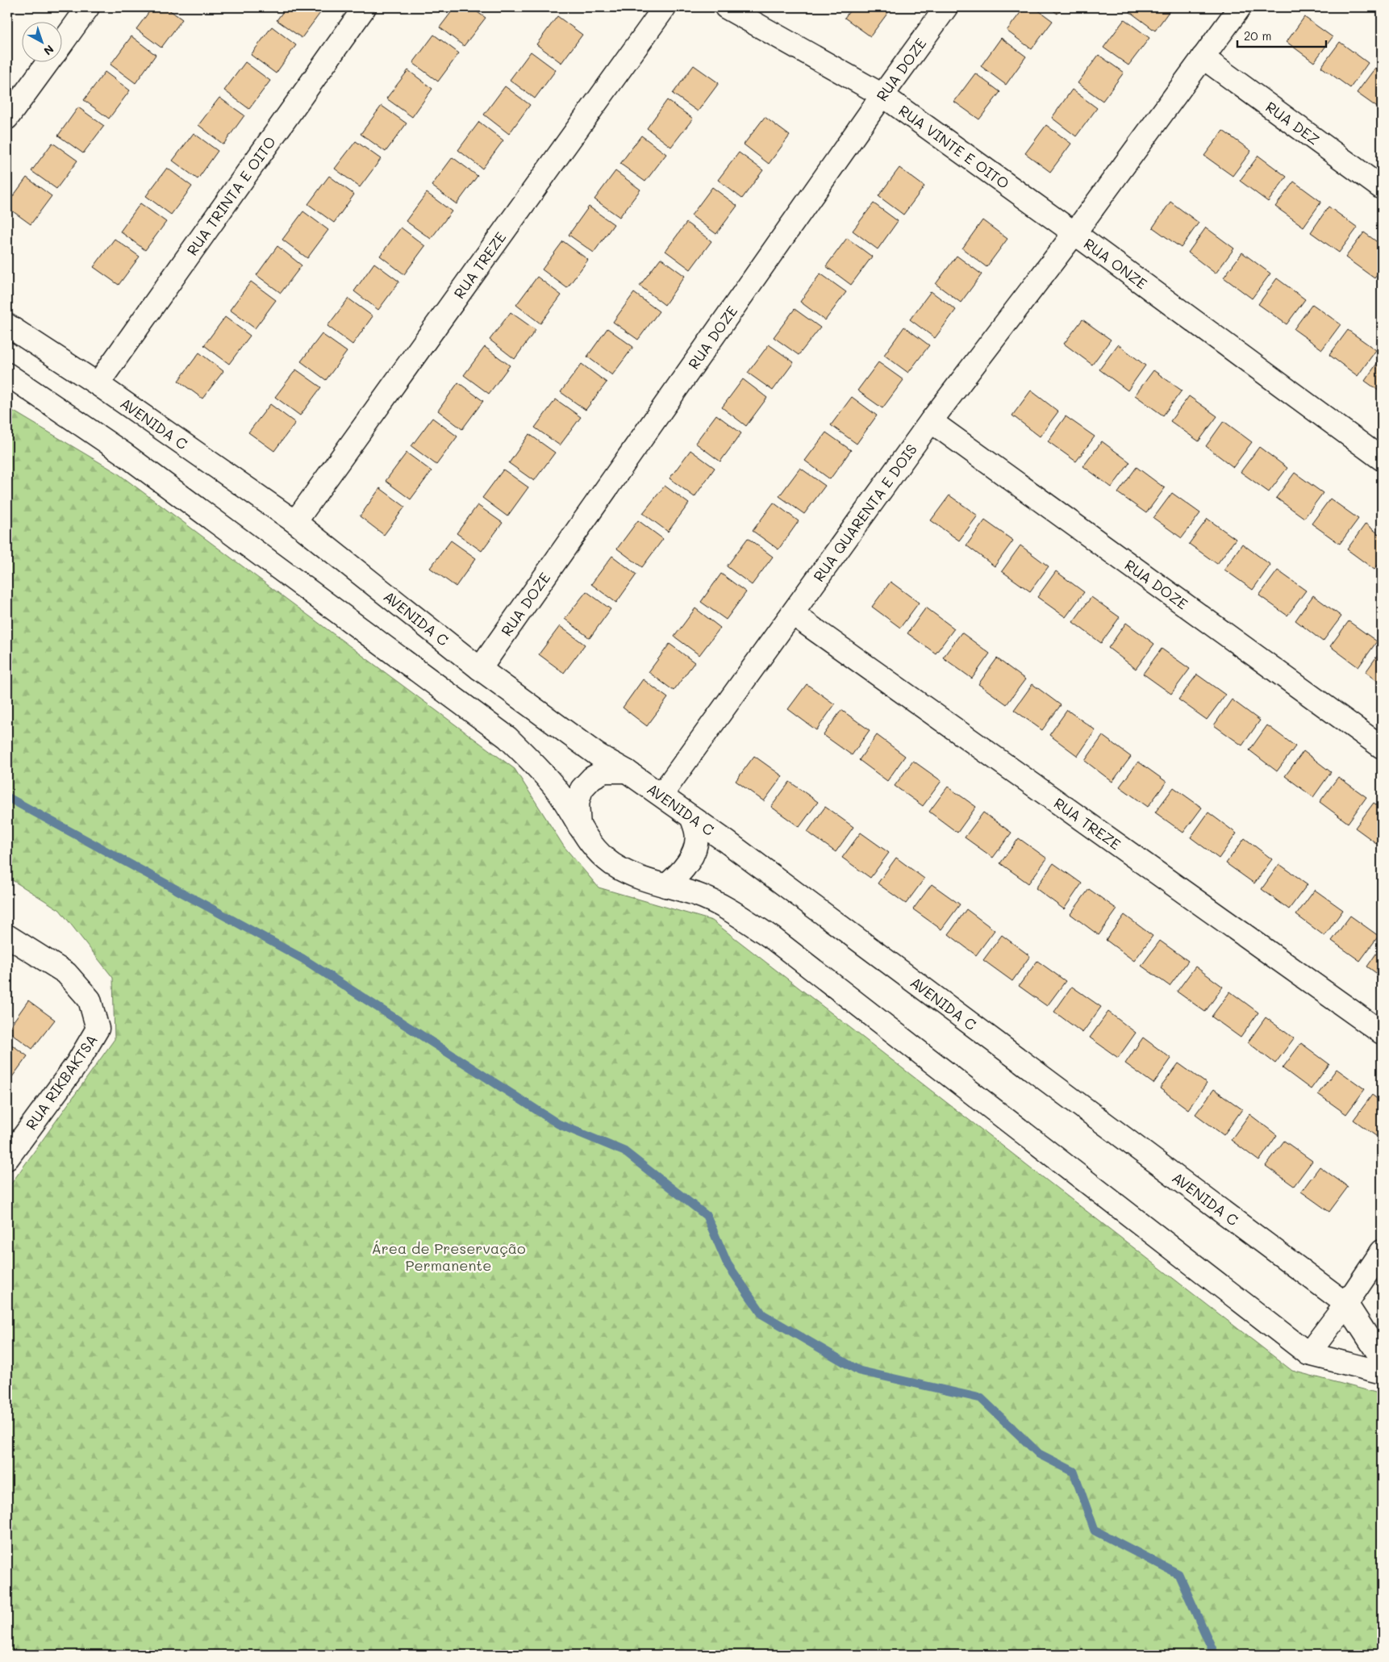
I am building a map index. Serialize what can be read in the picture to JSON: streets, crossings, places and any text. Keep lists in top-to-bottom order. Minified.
{"streets":{"street":["RUA DOZE","RUA DEZ","RUA VINTE E OITO","RUA TRINTA E OITO","RUA ONZE","RUA TREZE","AVENIDA C","RUA QUARENTA E DOIS","RUA RIKBAKTSA"]},"crossings":[["RUA DOZE","RUA VINTE E OITO"],["RUA DOZE","AVENIDA C"],["RUA DOZE","RUA QUARENTA E DOIS"],["RUA DEZ","RUA ONZE"],["RUA VINTE E OITO","RUA ONZE"],["RUA VINTE E OITO","RUA QUARENTA E DOIS"],["RUA TRINTA E OITO","AVENIDA C"],["RUA ONZE","RUA QUARENTA E DOIS"],["RUA TREZE","AVENIDA C"],["RUA TREZE","RUA QUARENTA E DOIS"],["AVENIDA C","RUA QUARENTA E DOIS"]],"parks":["Área de Preservação Permanente"],"scale_bar":"20 m","north":"bottom right"}
